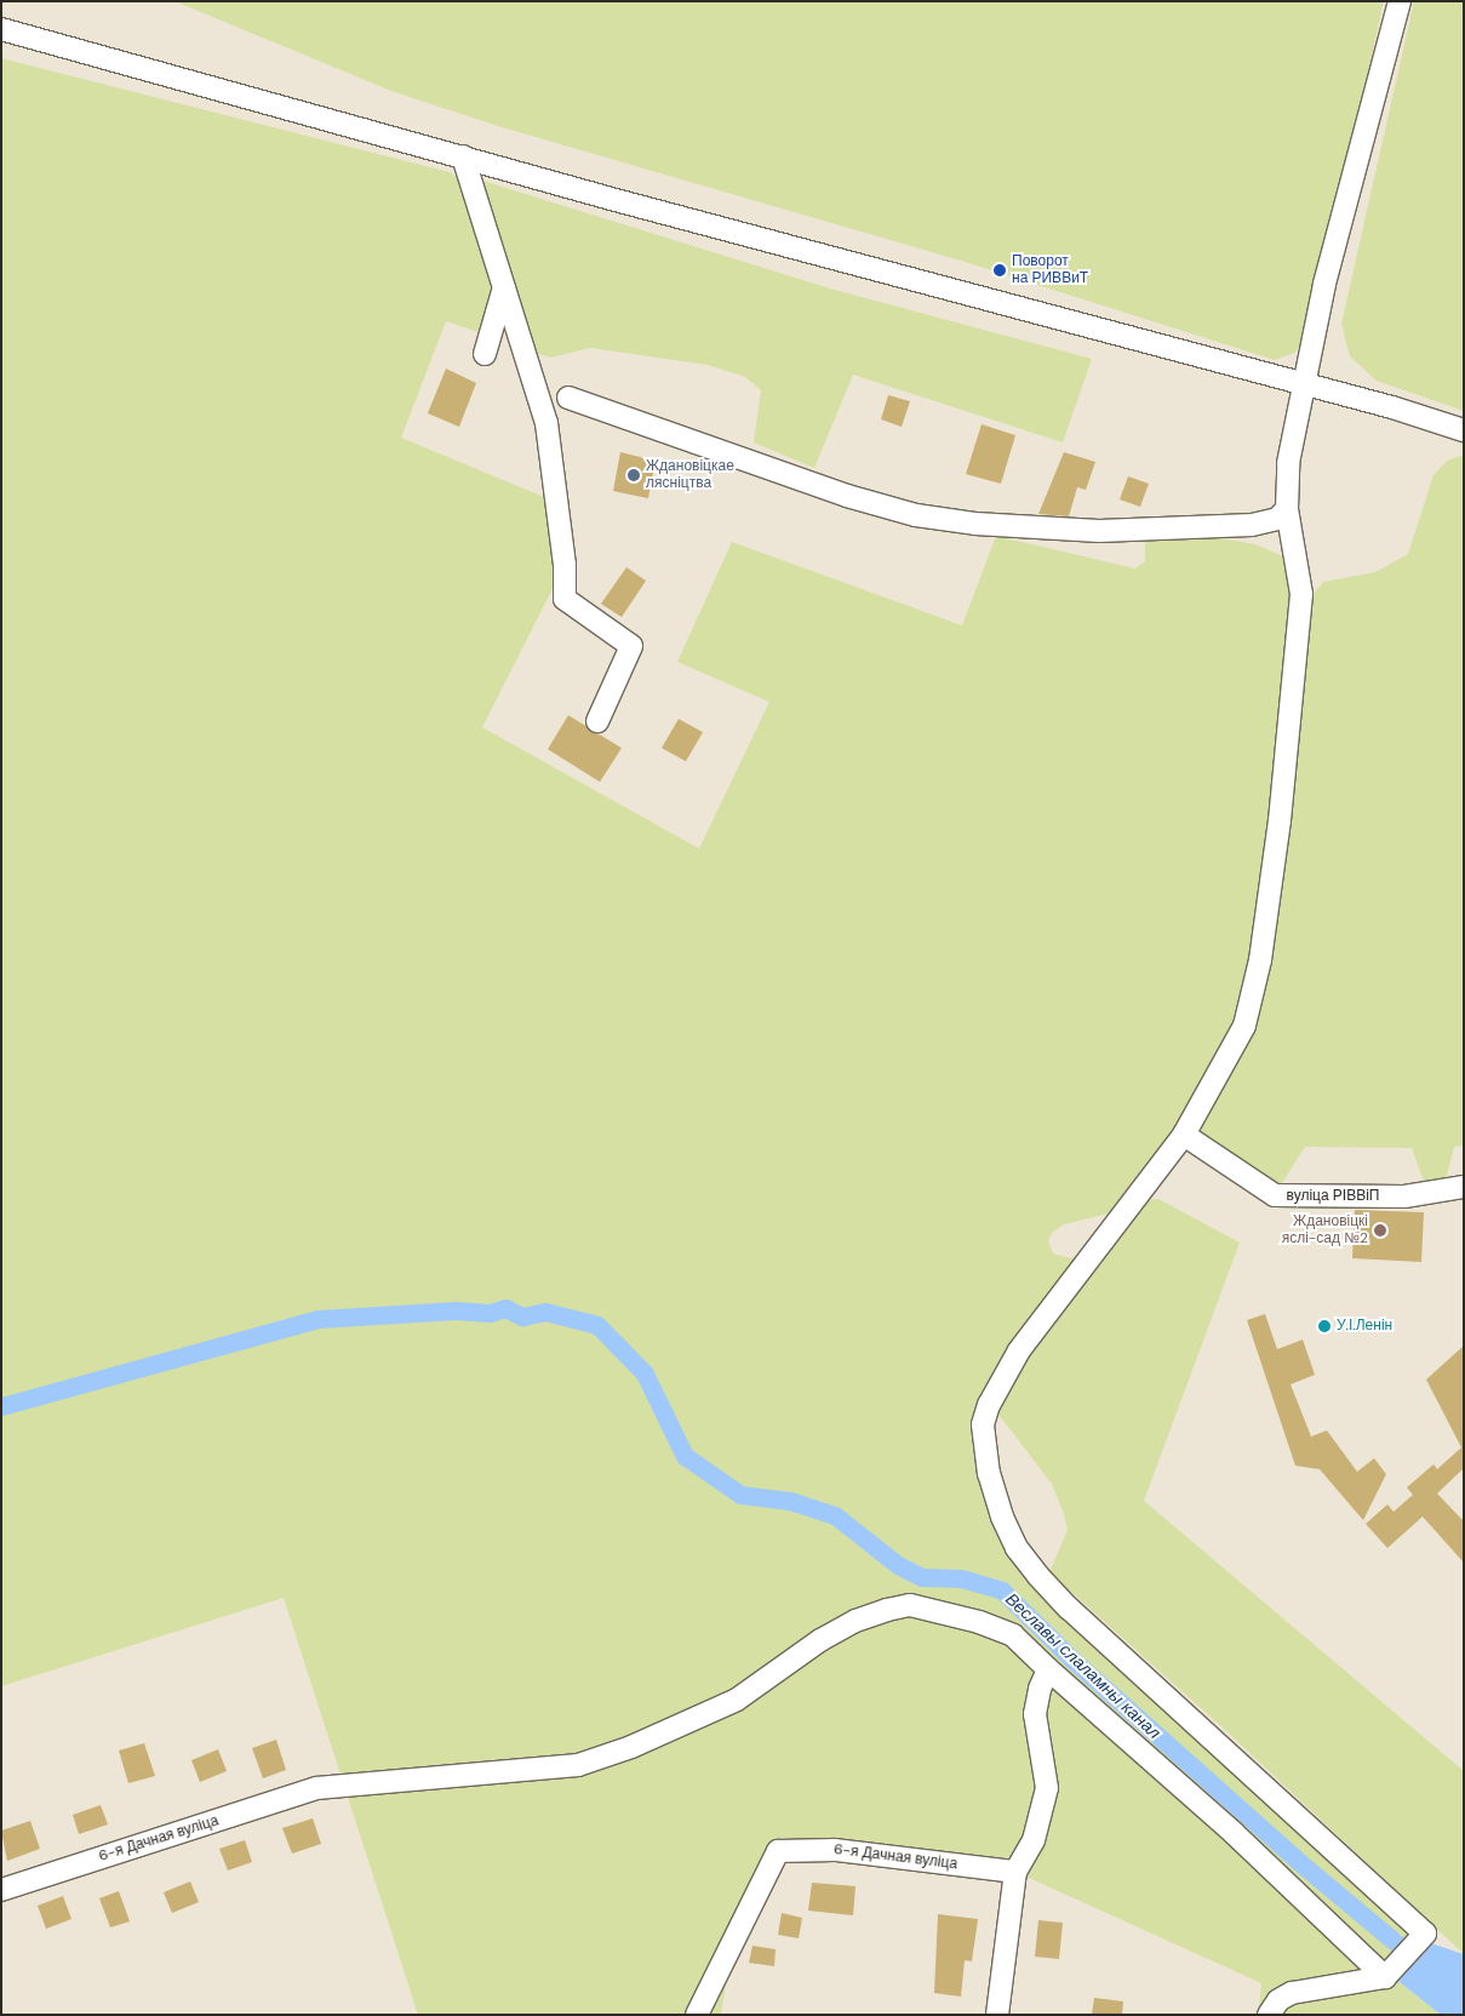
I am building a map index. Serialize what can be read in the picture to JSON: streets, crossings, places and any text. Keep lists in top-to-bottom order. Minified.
{"streets":{"street":["вуліца РІВВіП","6-я Дачная вуліца"]},"water":["Веславы слаламны канал"],"places":["Поворот на РИВВиТ","Ждановіцкае лясніцтва","Ждановіцкі яслі-сад №2","У.І.Ленін"]}
